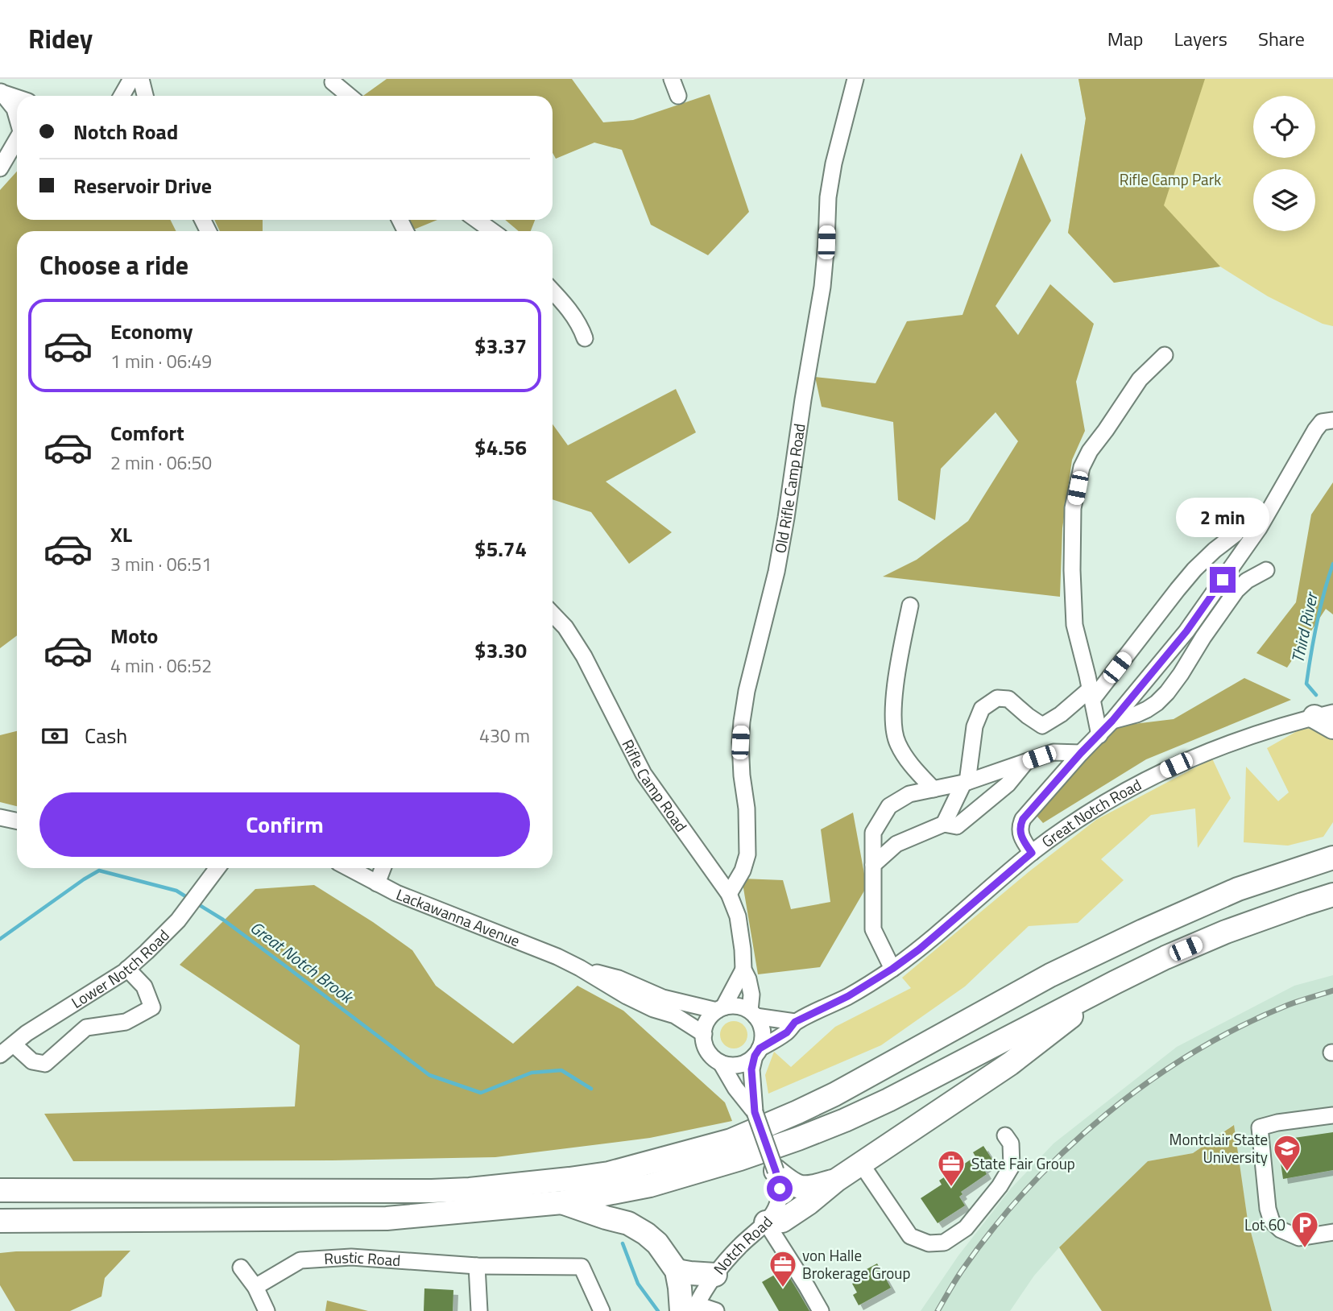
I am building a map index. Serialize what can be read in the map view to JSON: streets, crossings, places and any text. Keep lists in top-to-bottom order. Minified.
{"streets":{"street":["Old Rifle Camp Road","Rifle Camp Road","Great Notch Road","Lackawanna Avenue","Lower Notch Road","Notch Road","Rustic Road"]},"crossings":[["Old Rifle Camp Road","Rifle Camp Road"],["Rifle Camp Road","Great Notch Road"],["Rifle Camp Road","Lackawanna Avenue"],["Rifle Camp Road","Notch Road"],["Great Notch Road","Lackawanna Avenue"],["Great Notch Road","Notch Road"],["Lackawanna Avenue","Notch Road"]],"water":["Third River","Great Notch Brook"],"parks":["Rifle Camp Park"],"places":{"school or university":["Montclair State University"],"office":["State Fair Group","von Halle Brokerage Group"],"parking":["Lot 60"]},"page":{"header":"Ridey","nav":["Map","Layers","Share"],"banner":["Notch Road","Reservoir Drive"],"heading":"Choose a ride","list":[{"name":"Economy","note":"1 min · 06:49","value":"$3.37"},{"name":"Comfort","note":"2 min · 06:50","value":"$4.56"},{"name":"XL","note":"3 min · 06:51","value":"$5.74"},{"name":"Moto","note":"4 min · 06:52","value":"$3.30"}],"bubble":"2 min","pay":["Cash","430 m"],"buttons":"Confirm"}}
